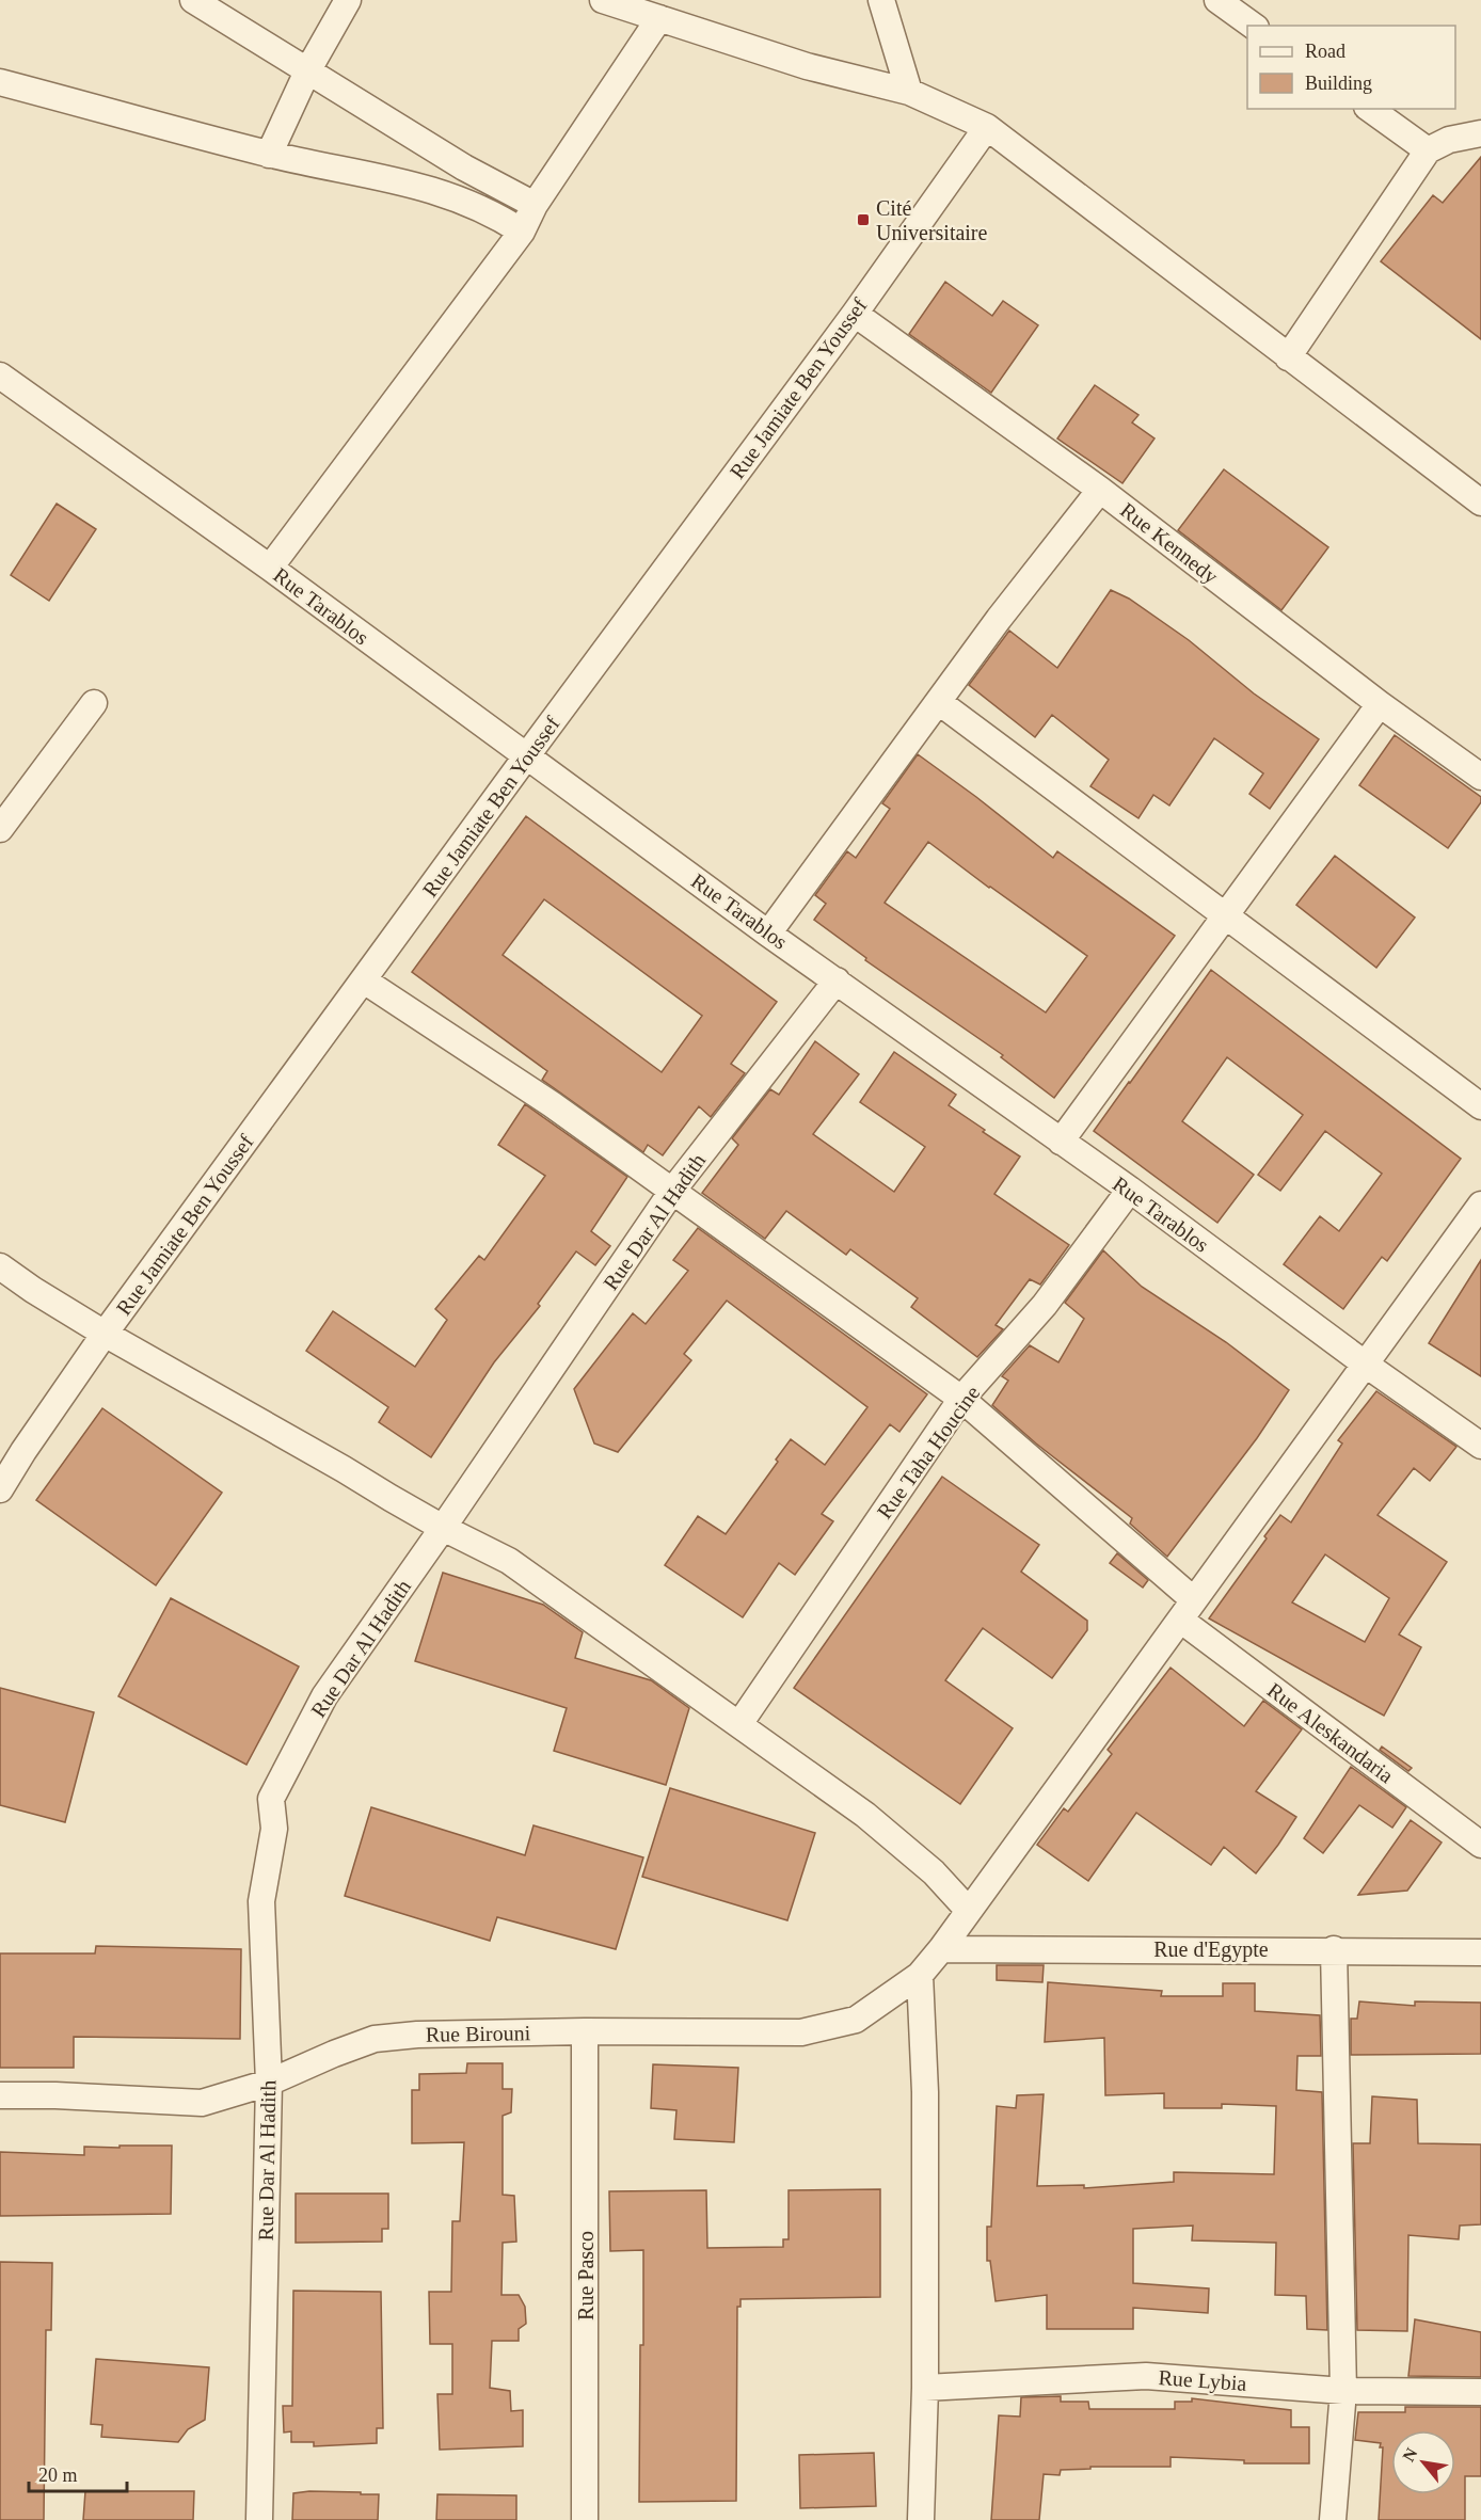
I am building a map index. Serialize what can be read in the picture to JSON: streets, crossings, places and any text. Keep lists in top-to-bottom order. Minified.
{"streets":{"street":["Rue Jamiate Ben Youssef","Rue Kennedy","Rue Tarablos","Rue Dar Al Hadith","Rue Taha Houcine","Rue Aleskandaria","Rue d'Egypte","Rue Birouni","Rue Pasco","Rue Lybia"]},"crossings":[["Rue Jamiate Ben Youssef","Rue Kennedy"],["Rue Jamiate Ben Youssef","Rue Tarablos"],["Rue Jamiate Ben Youssef","Rue Aleskandaria"],["Rue Tarablos","Rue Dar Al Hadith"],["Rue Tarablos","Rue Taha Houcine"],["Rue Tarablos","Rue Birouni"],["Rue Dar Al Hadith","Rue Aleskandaria"],["Rue Dar Al Hadith","Rue Birouni"],["Rue Taha Houcine","Rue Aleskandaria"],["Rue Aleskandaria","Rue Birouni"],["Rue d'Egypte","Rue Birouni"],["Rue Birouni","Rue Pasco"]],"places":{"transit":["Cité Universitaire"]},"legend":["Road","Building"],"scale_bar":"20 m","north":"top left"}
